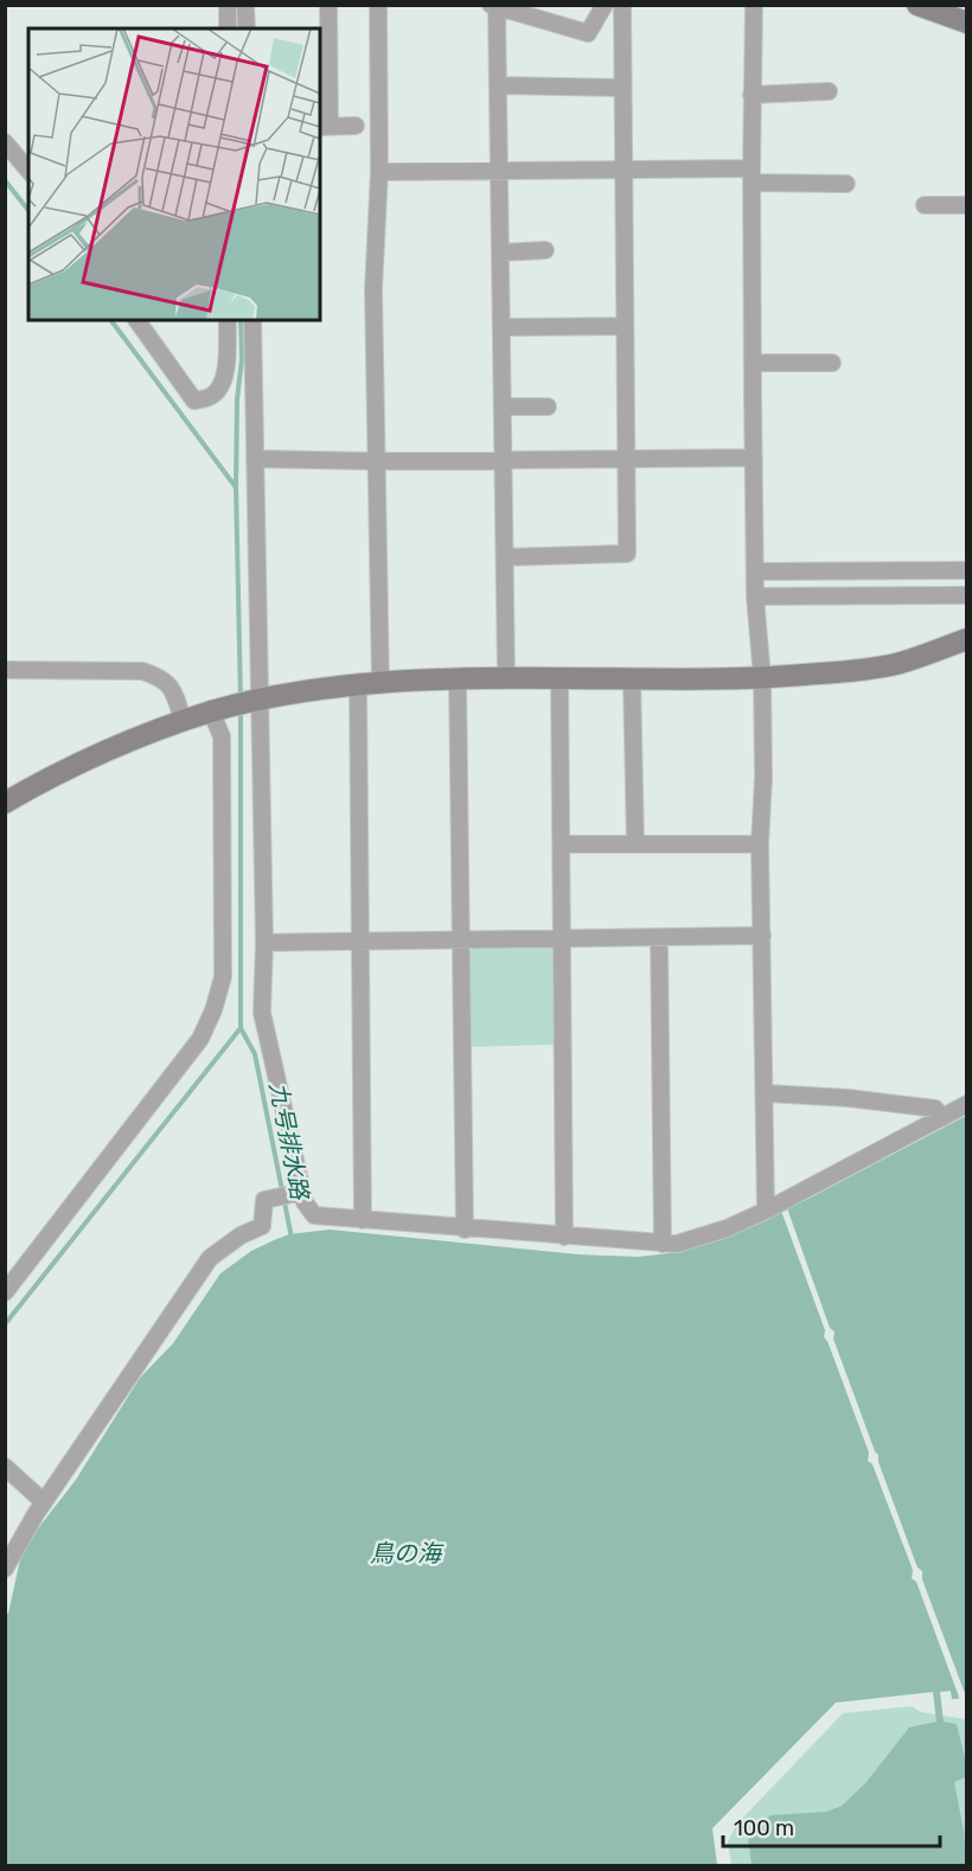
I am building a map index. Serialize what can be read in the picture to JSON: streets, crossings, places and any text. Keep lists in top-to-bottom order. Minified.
{"water":["九号排水路","鳥の海"],"scale_bar":"100 m"}
